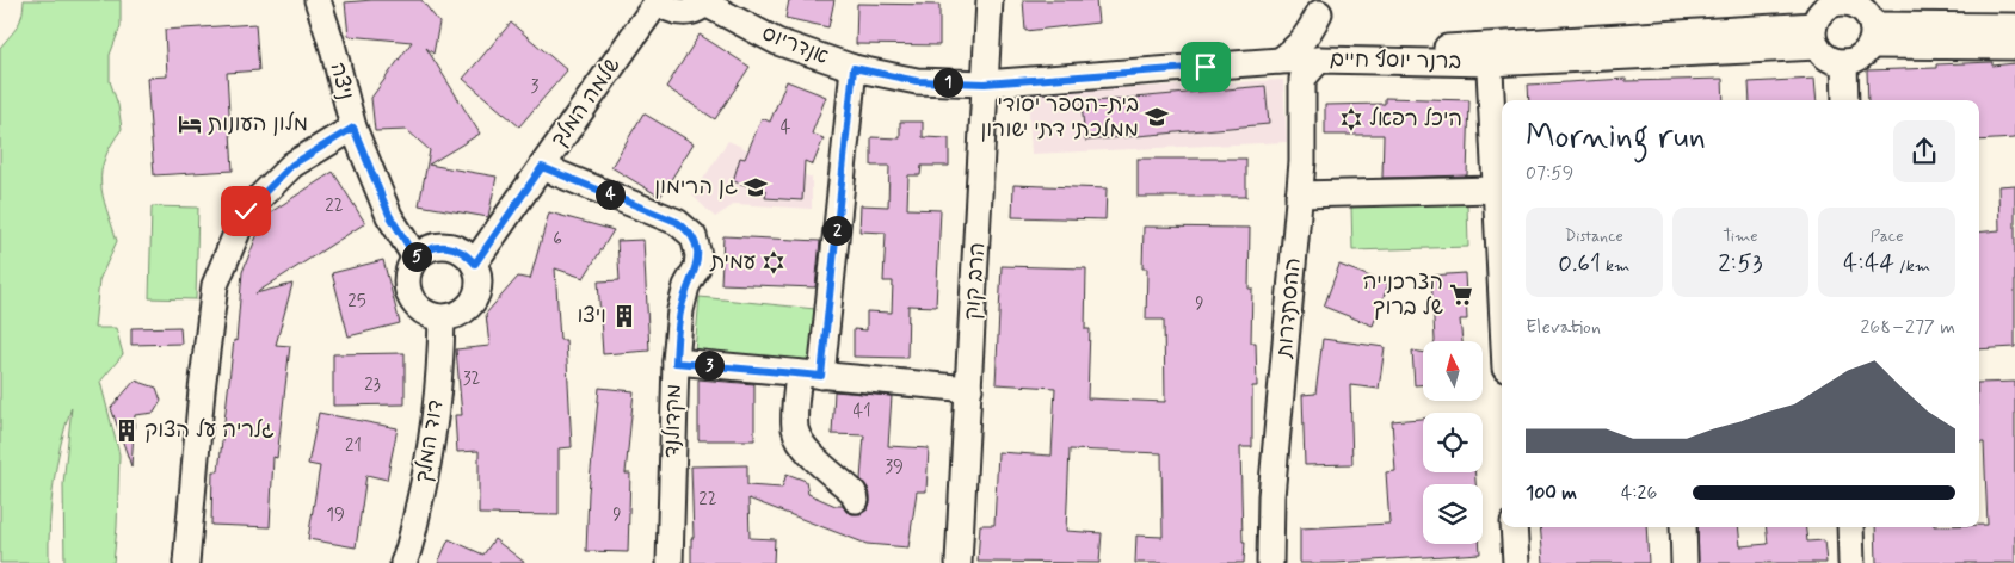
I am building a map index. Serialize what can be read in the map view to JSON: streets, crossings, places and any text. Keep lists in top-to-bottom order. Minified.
{"streets":{"street":["אנדריוס","ברנר יוסף חיים","ניצה","שלמה המלך","הרב קוק","ההסתדרות","מקדולנד","דוד המלך"]},"crossings":[["אנדריוס","ברנר יוסף חיים"],["אנדריוס","הרב קוק"],["אנדריוס","ההסתדרות"],["ברנר יוסף חיים","ההסתדרות"],["ניצה","שלמה המלך"],["ניצה","דוד המלך"],["שלמה המלך","מקדולנד"],["שלמה המלך","דוד המלך"]],"places":{"school or university":["בית-הספר יסודי ממלכתי דתי ישורון","גן הרימון"],"synagogue":["היכל רפאל","עמית"],"hotel":["מלון העונות"],"supermarket":["הצרכנייה של ברוך"],"building":["ויצו","גלריה על הצוק"]},"house_numbers":["3","4","22","6","25","9","32","23","41","21","39","22","19","9"],"north":"top","page":{"pins":["1","4","2","5","3"],"heading":["Morning run","07:59"],"stats":[["Distance","0.61 km"],["Time","2:53"],["Pace","4:44 /km"]],"chart":["Elevation","268–277 m"],"list":[{"name":"100 m","note":"4:26"}]}}
